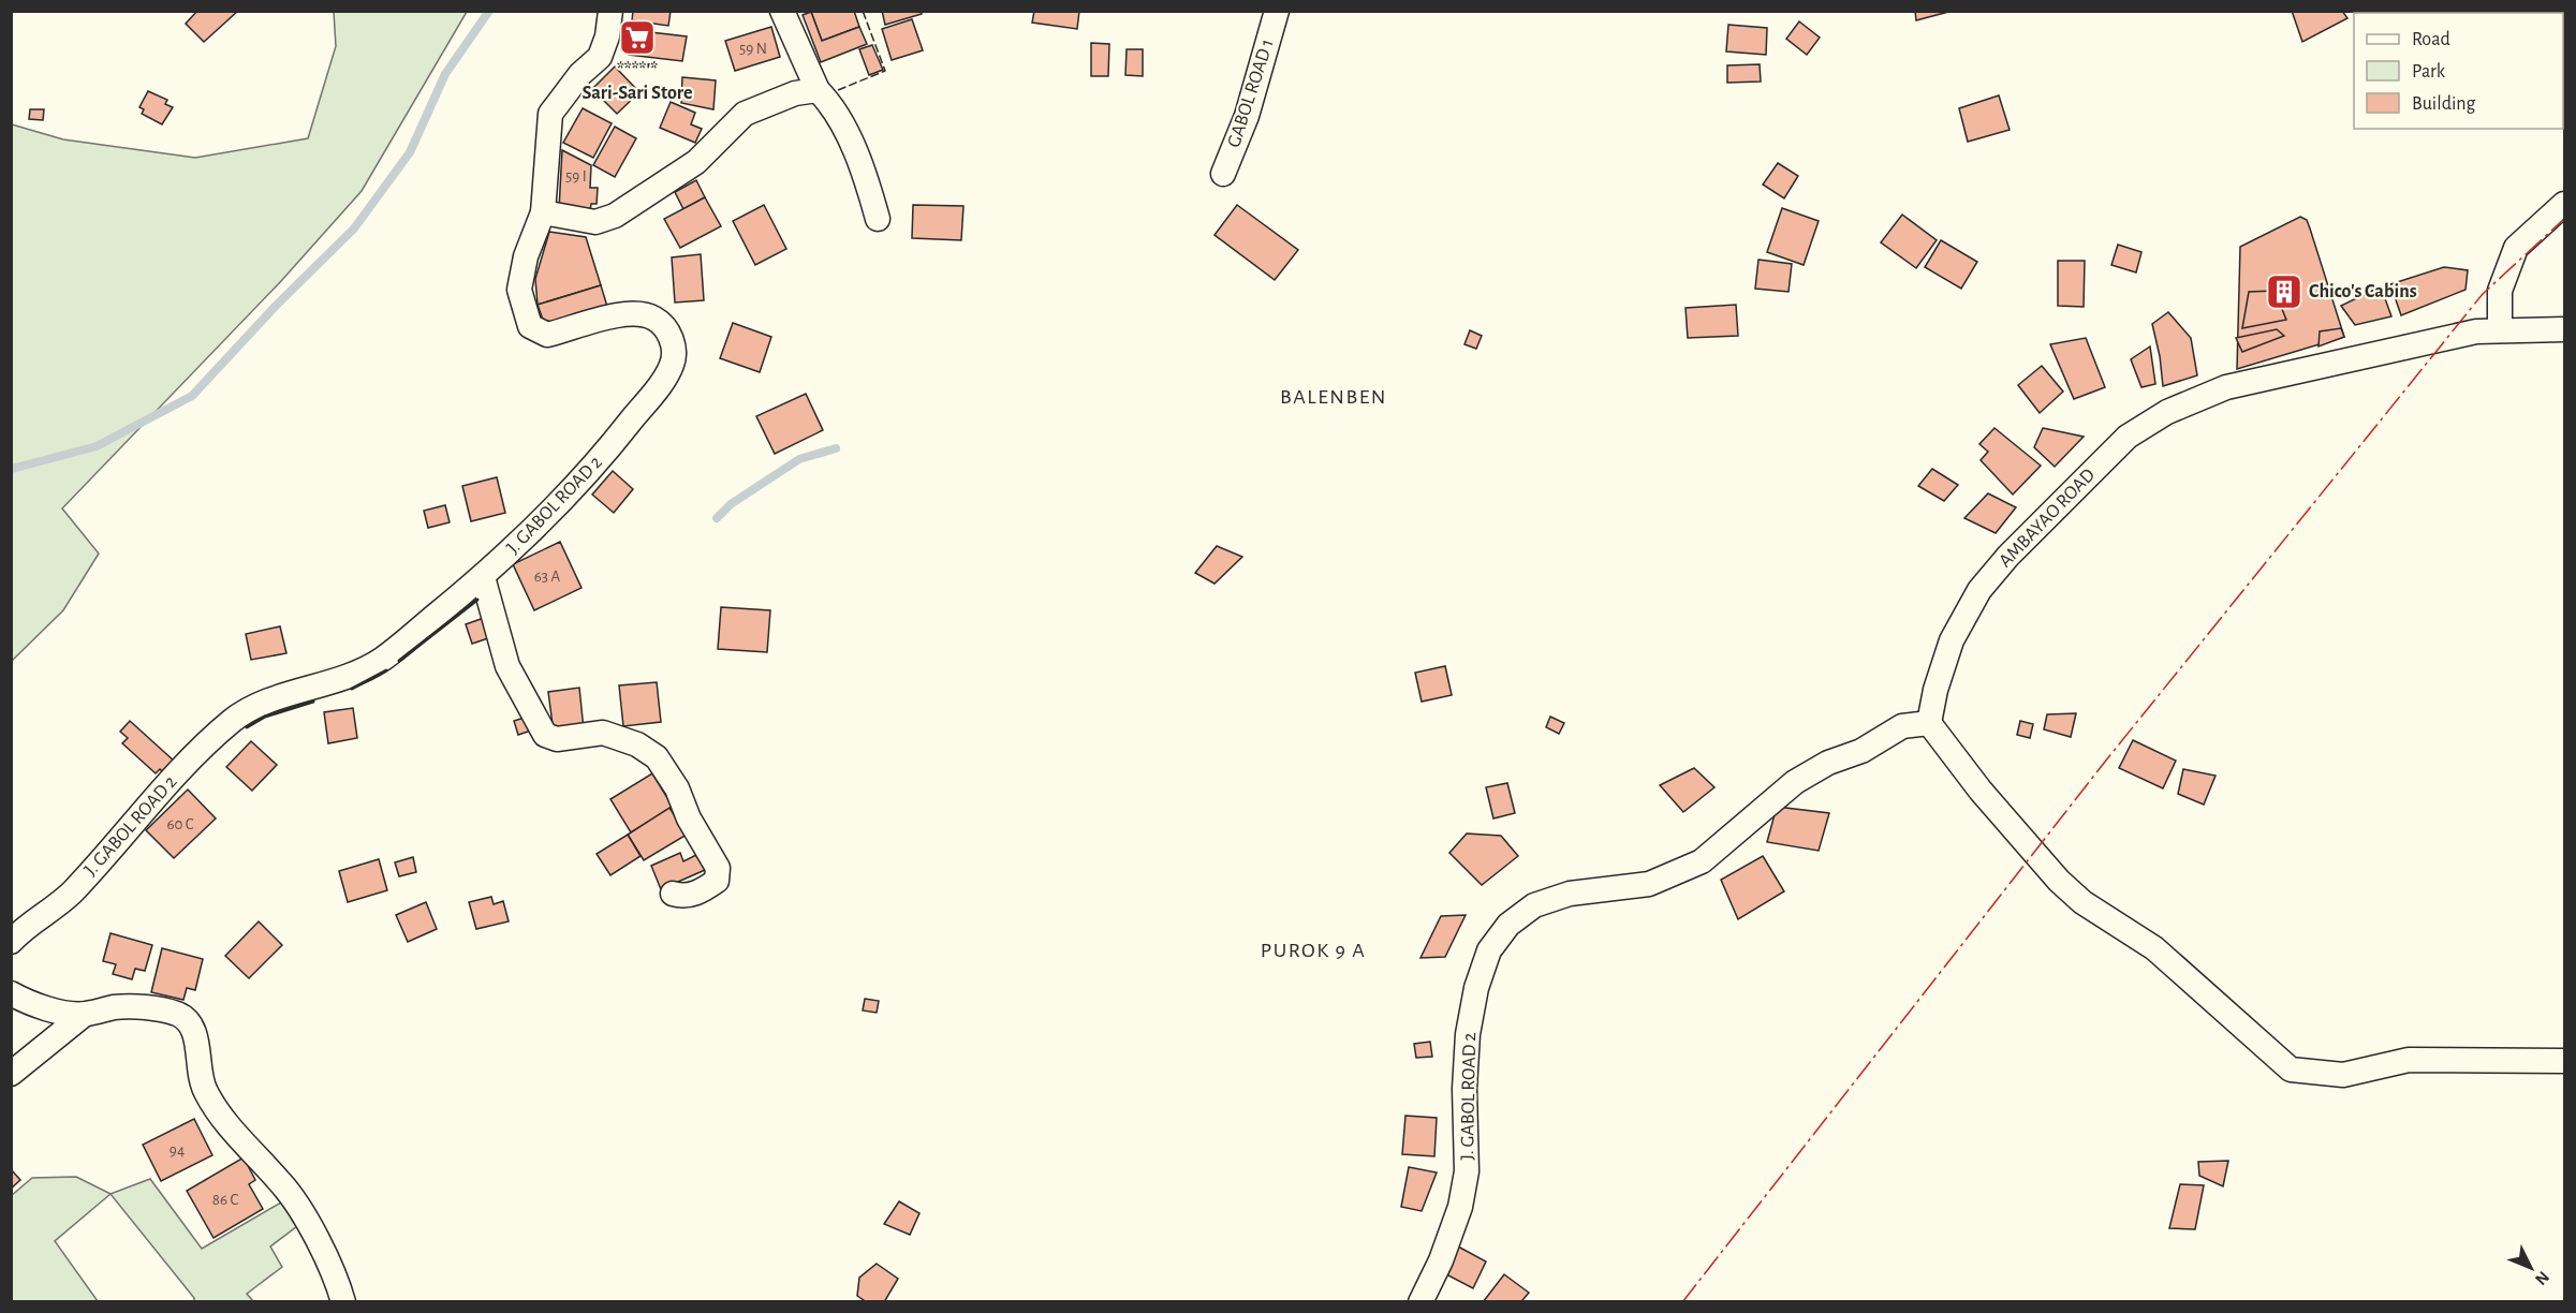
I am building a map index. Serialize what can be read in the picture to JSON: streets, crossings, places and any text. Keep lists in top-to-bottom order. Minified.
{"streets":{"street":["GABOL ROAD 1","J. GABOL ROAD 2","AMBAYAO ROAD"]},"crossings":[["J. GABOL ROAD 2","AMBAYAO ROAD"]],"districts":["BALENBEN","PUROK 9 A"],"places":{"supermarket":["****'* Sari-Sari Store"],"building":["Chico's Cabins"]},"house_numbers":["59 N","59 I","63 A","60 C","94","86 C"],"legend":["Road","Park","Building"],"north":"bottom right"}
